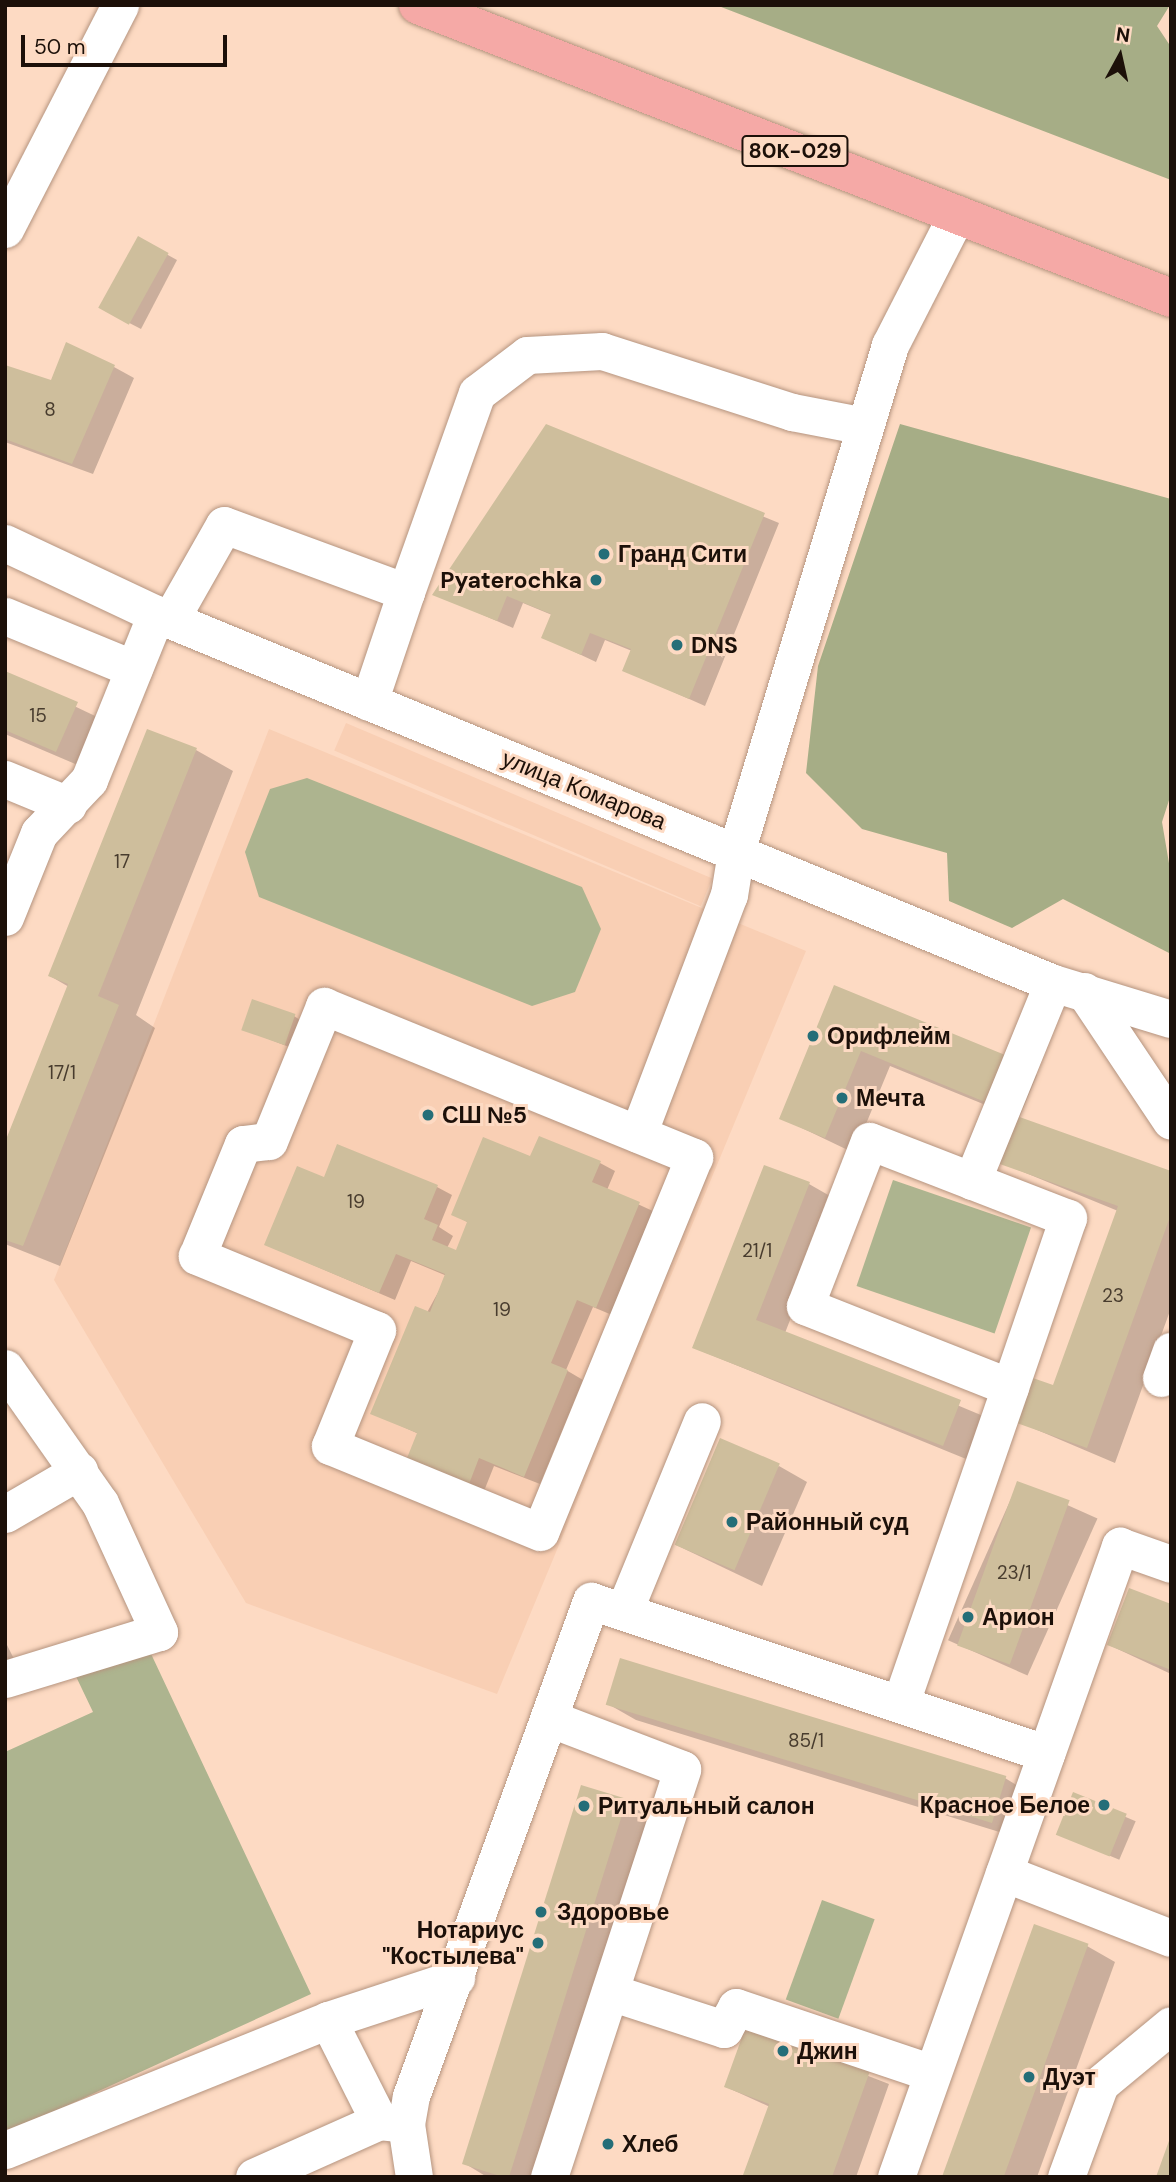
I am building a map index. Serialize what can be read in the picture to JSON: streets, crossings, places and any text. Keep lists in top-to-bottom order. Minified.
{"streets":{"main road":["80К-029"],"street":["улица Комарова"]},"places":["Гранд Сити","Pyaterochka","DNS","Орифлейм","Мечта","СШ №5","Районный суд","Арион","Красное Белое","Ритуальный салон","Здоровье","Нотариус \"Костылева\"","Джин","Дуэт","Хлеб"],"house_numbers":["8","15","17","17/1","19","21/1","23","19","23/1","85/1"],"scale_bar":"50 m","north":"top"}
